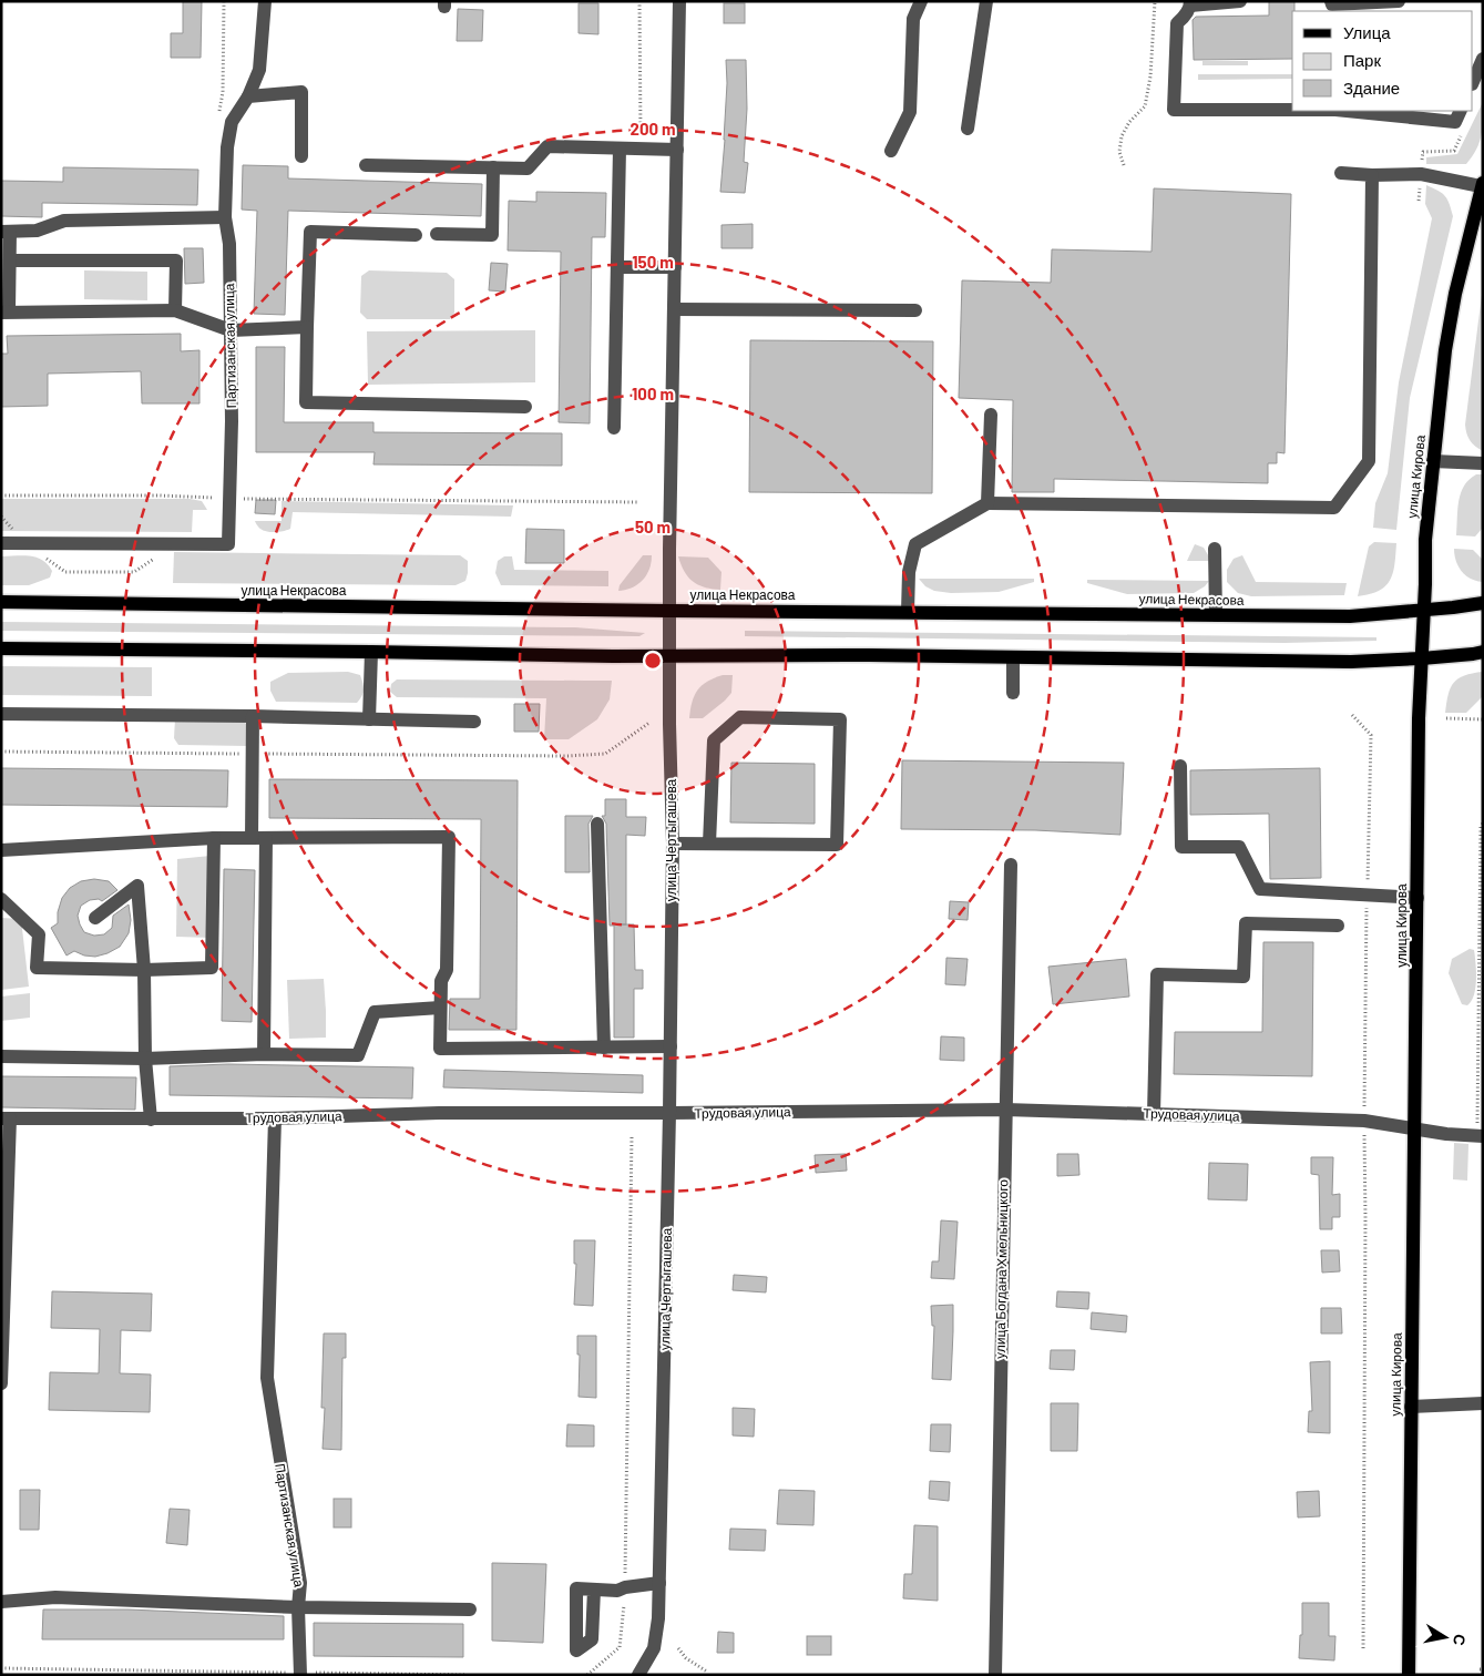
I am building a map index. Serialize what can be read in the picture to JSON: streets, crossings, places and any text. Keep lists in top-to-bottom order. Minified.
{"streets":{"main road":["улица Кирова","улица Некрасова"],"street":["Партизанская улица","улица Чертыгашева","Трудовая улица","улица Богдана Хмельницкого"]},"crossings":[["Партизанская улица","Трудовая улица"],["улица Кирова","улица Некрасова"],["улица Кирова","Трудовая улица"],["улица Некрасова","улица Чертыгашева"],["улица Чертыгашева","Трудовая улица"],["Трудовая улица","улица Богдана Хмельницкого"]],"legend":["Улица","Парк","Здание"],"north":"right","rings":["200 m","150 m","100 m","50 m"]}
